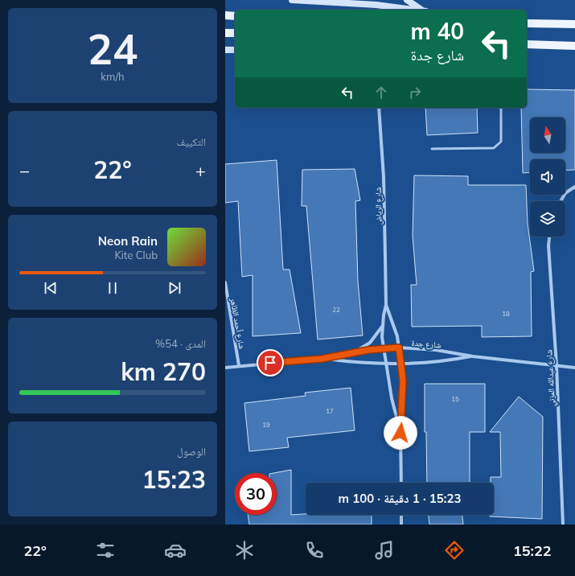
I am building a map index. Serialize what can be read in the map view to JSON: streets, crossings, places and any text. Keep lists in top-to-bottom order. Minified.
{"streets":{"street":["شارع الرياض","شارع أحمد الظاهر","شارع جدة","شارع عبدالله المزني"]},"crossings":[["شارع الرياض","شارع جدة"],["شارع أحمد الظاهر","شارع جدة"],["شارع جدة","شارع عبدالله المزني"]],"house_numbers":["22","18","15","17","19"],"north":"top","page":{"tile":[["24","km/h"],"التكييف",["المدى · 54%","270 km"],["الوصول","15:23"]],"turn":["40 m","شارع جدة"],"heat":["−","22°","+"],"song":["Neon Rain","Kite Club"],"limit":"30","trip":"15:23 · 1 دقيقة · 100 m","tabs":["15:22","22°"]}}
